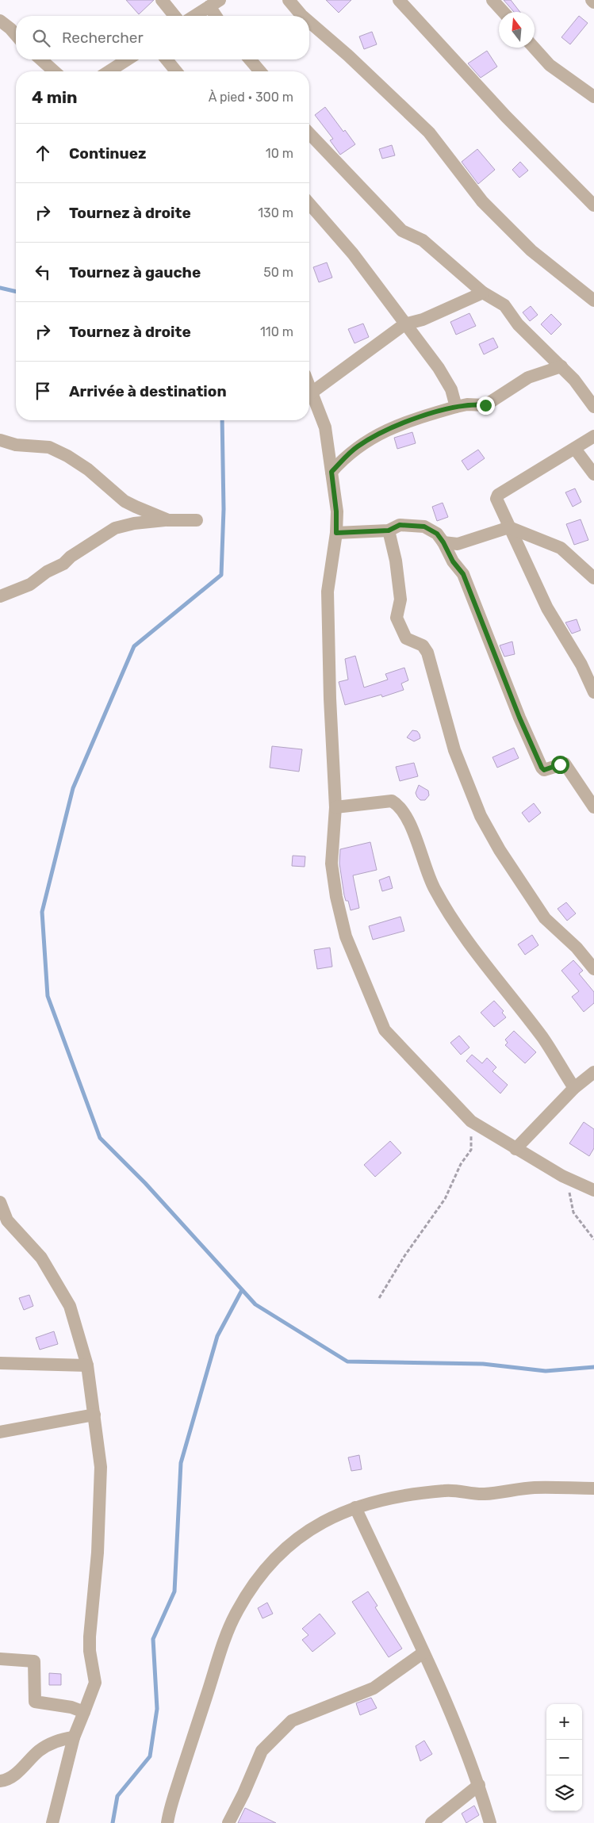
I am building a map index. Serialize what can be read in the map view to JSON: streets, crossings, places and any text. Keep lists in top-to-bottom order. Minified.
{"north":"top","page":{"search":"Rechercher","heading":["4 min","À pied · 300 m"],"list":[["Continuez","10 m"],["Tournez à droite","130 m"],["Tournez à gauche","50 m"],["Tournez à droite","110 m"],"Arrivée à destination"],"map_buttons":["+","−"]}}
